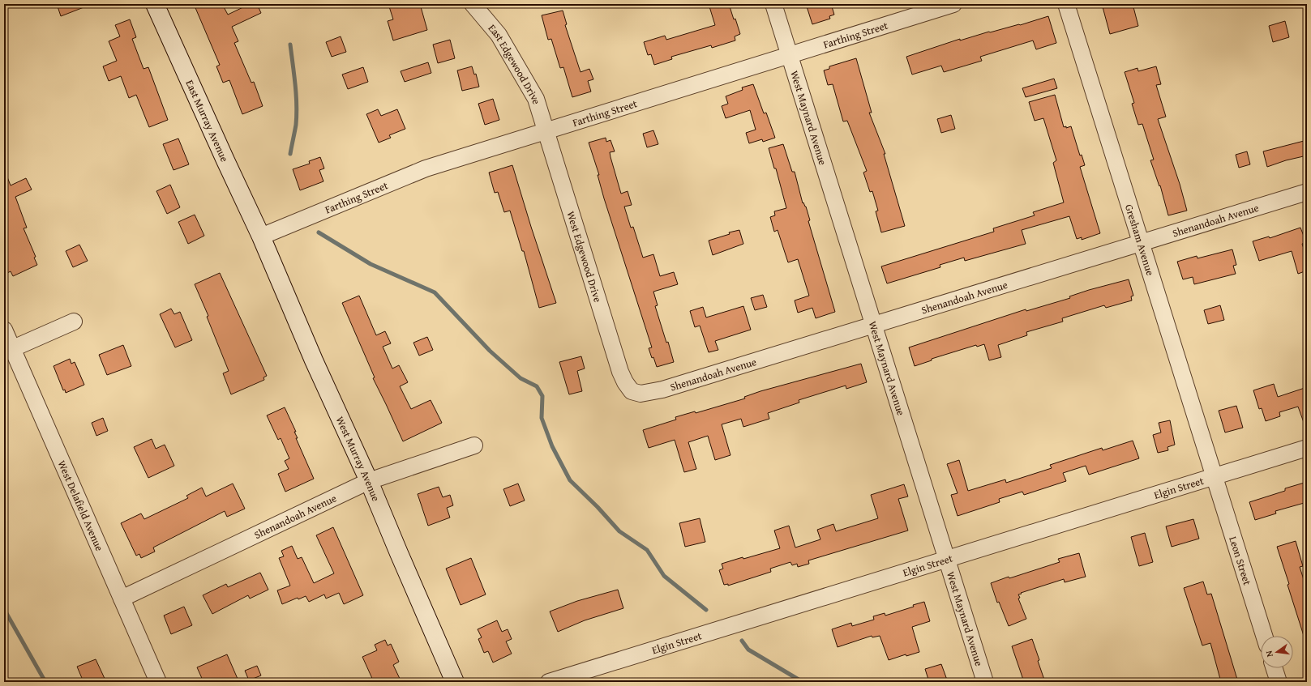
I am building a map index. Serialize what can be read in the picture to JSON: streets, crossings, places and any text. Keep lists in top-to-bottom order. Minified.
{"streets":{"street":["Farthing Street","East Edgewood Drive","West Maynard Avenue","East Murray Avenue","Shenandoah Avenue","Gresham Avenue","West Edgewood Drive","West Murray Avenue","Elgin Street","West Delafield Avenue","Leon Street"]},"crossings":[["Farthing Street","East Edgewood Drive"],["Farthing Street","West Maynard Avenue"],["Farthing Street","East Murray Avenue"],["Farthing Street","West Edgewood Drive"],["Farthing Street","West Murray Avenue"],["East Edgewood Drive","West Edgewood Drive"],["West Maynard Avenue","Shenandoah Avenue"],["West Maynard Avenue","Elgin Street"],["East Murray Avenue","West Murray Avenue"],["Shenandoah Avenue","Gresham Avenue"],["Shenandoah Avenue","West Edgewood Drive"],["Shenandoah Avenue","West Murray Avenue"],["Shenandoah Avenue","West Delafield Avenue"],["Gresham Avenue","Elgin Street"],["Gresham Avenue","Leon Street"],["Elgin Street","Leon Street"]],"north":"left"}
